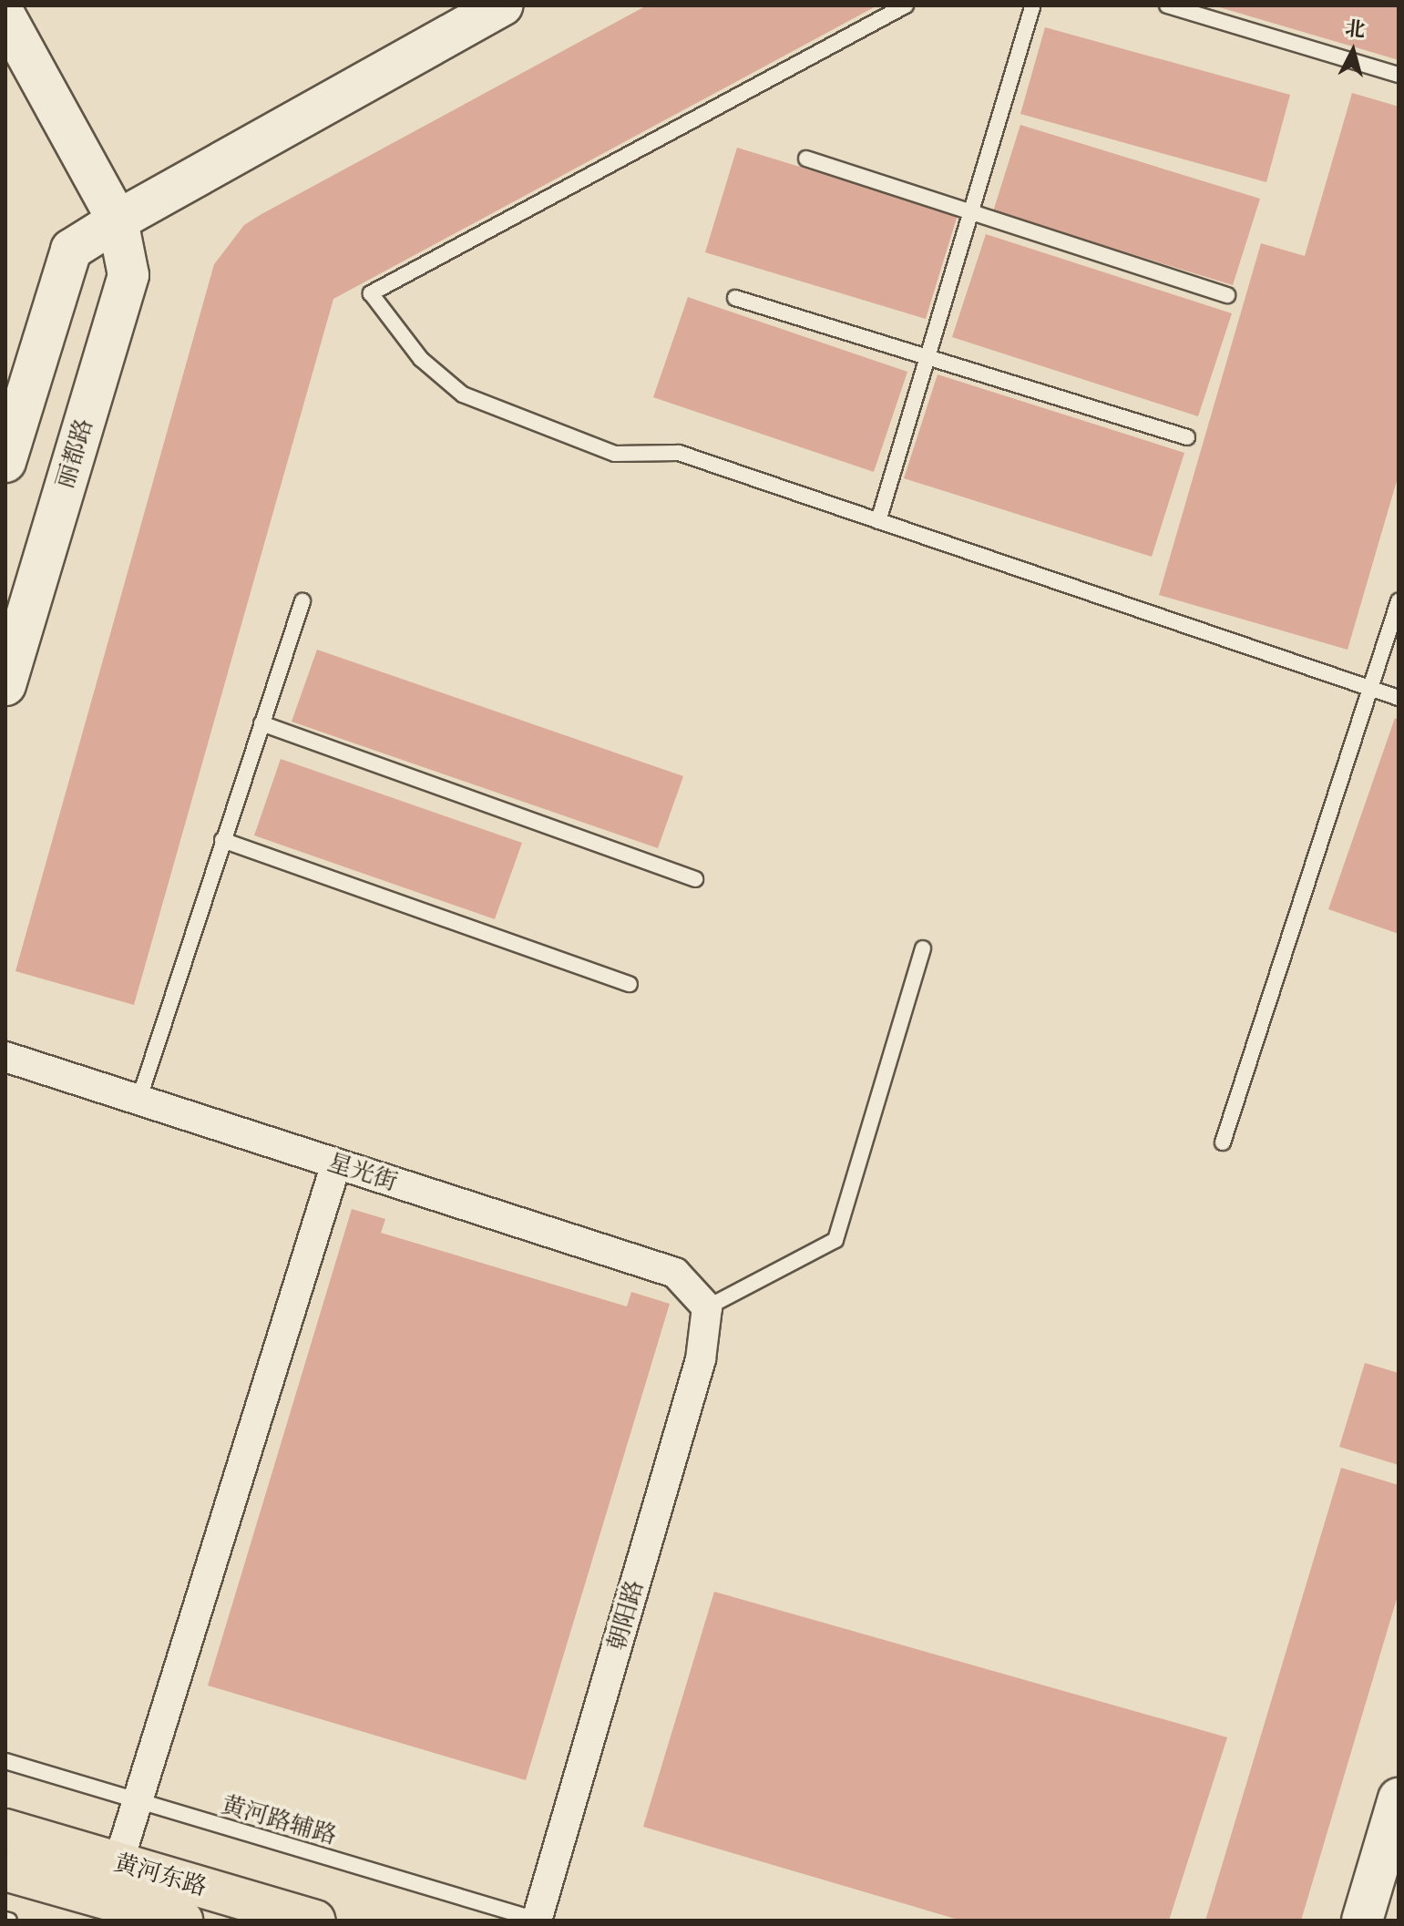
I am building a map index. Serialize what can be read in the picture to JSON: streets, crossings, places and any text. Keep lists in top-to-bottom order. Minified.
{"streets":{"main road":["黄河东路"],"street":["丽都路","星光街","朝阳路"],"lane":["黄河路辅路"]},"crossings":[["星光街","朝阳路"],["朝阳路","黄河路辅路"]],"north":"top"}
